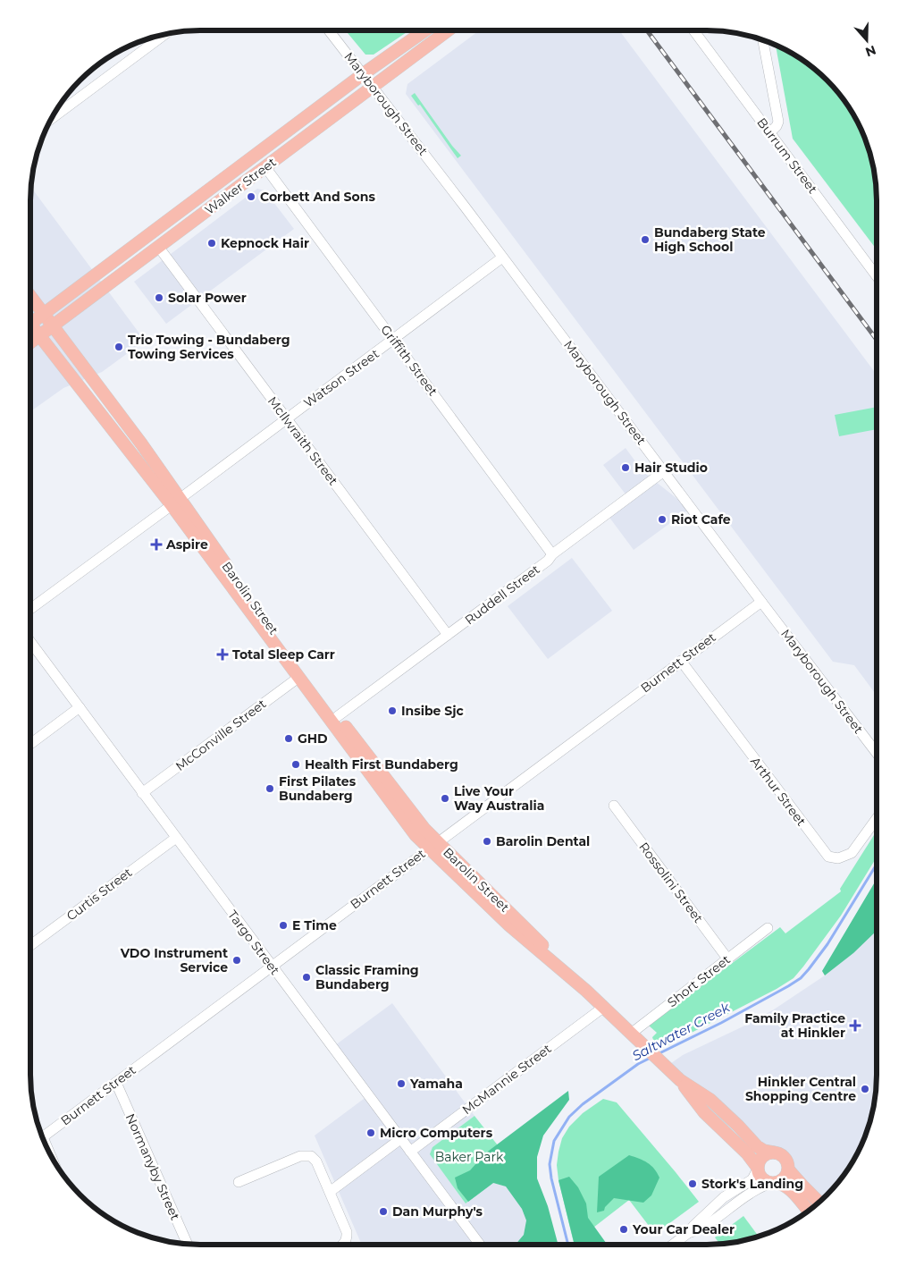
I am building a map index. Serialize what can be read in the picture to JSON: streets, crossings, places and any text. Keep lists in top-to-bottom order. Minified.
{"streets":{"main road":["Walker Street","Barolin Street"],"street":["Maryborough Street","Burrum Street","Griffith Street","Watson Street","McIlwraith Street","Ruddell Street","Burnett Street","McConville Street","Arthur Street","Rossolini Street","Curtis Street","Targo Street","Short Street","McMannie Street","Normanyby Street"]},"crossings":[["Maryborough Street","Walker Street"],["Maryborough Street","Watson Street"],["Maryborough Street","Ruddell Street"],["Maryborough Street","Burnett Street"],["Walker Street","Griffith Street"],["Walker Street","McIlwraith Street"],["Walker Street","Barolin Street"],["Griffith Street","Watson Street"],["Griffith Street","Ruddell Street"],["Watson Street","McIlwraith Street"],["Watson Street","Barolin Street"],["McIlwraith Street","Ruddell Street"],["Ruddell Street","Barolin Street"],["Barolin Street","Burnett Street"],["Barolin Street","McConville Street"],["Barolin Street","Short Street"],["Barolin Street","McMannie Street"],["Burnett Street","Arthur Street"],["Burnett Street","Targo Street"],["Burnett Street","Normanyby Street"],["McConville Street","Targo Street"],["Rossolini Street","Short Street"],["Curtis Street","Targo Street"],["Targo Street","McMannie Street"]],"water":["Saltwater Creek"],"parks":["Baker Park"],"places":{"other":["Corbett And Sons","Bundaberg State High School","Kepnock Hair","Solar Power","Trio Towing - Bundaberg Towing Services","Hair Studio","Riot Cafe","Insibe Sjc","GHD","Health First Bundaberg","First Pilates Bundaberg","Live Your Way Australia","Barolin Dental","E Time","VDO Instrument Service","Classic Framing Bundaberg","Yamaha","Hinkler Central Shopping Centre","Micro Computers","Stork's Landing","Dan Murphy's","Your Car Dealer"],"health":["Aspire","Total Sleep Carr","Family Practice at Hinkler"]},"north":"bottom"}
